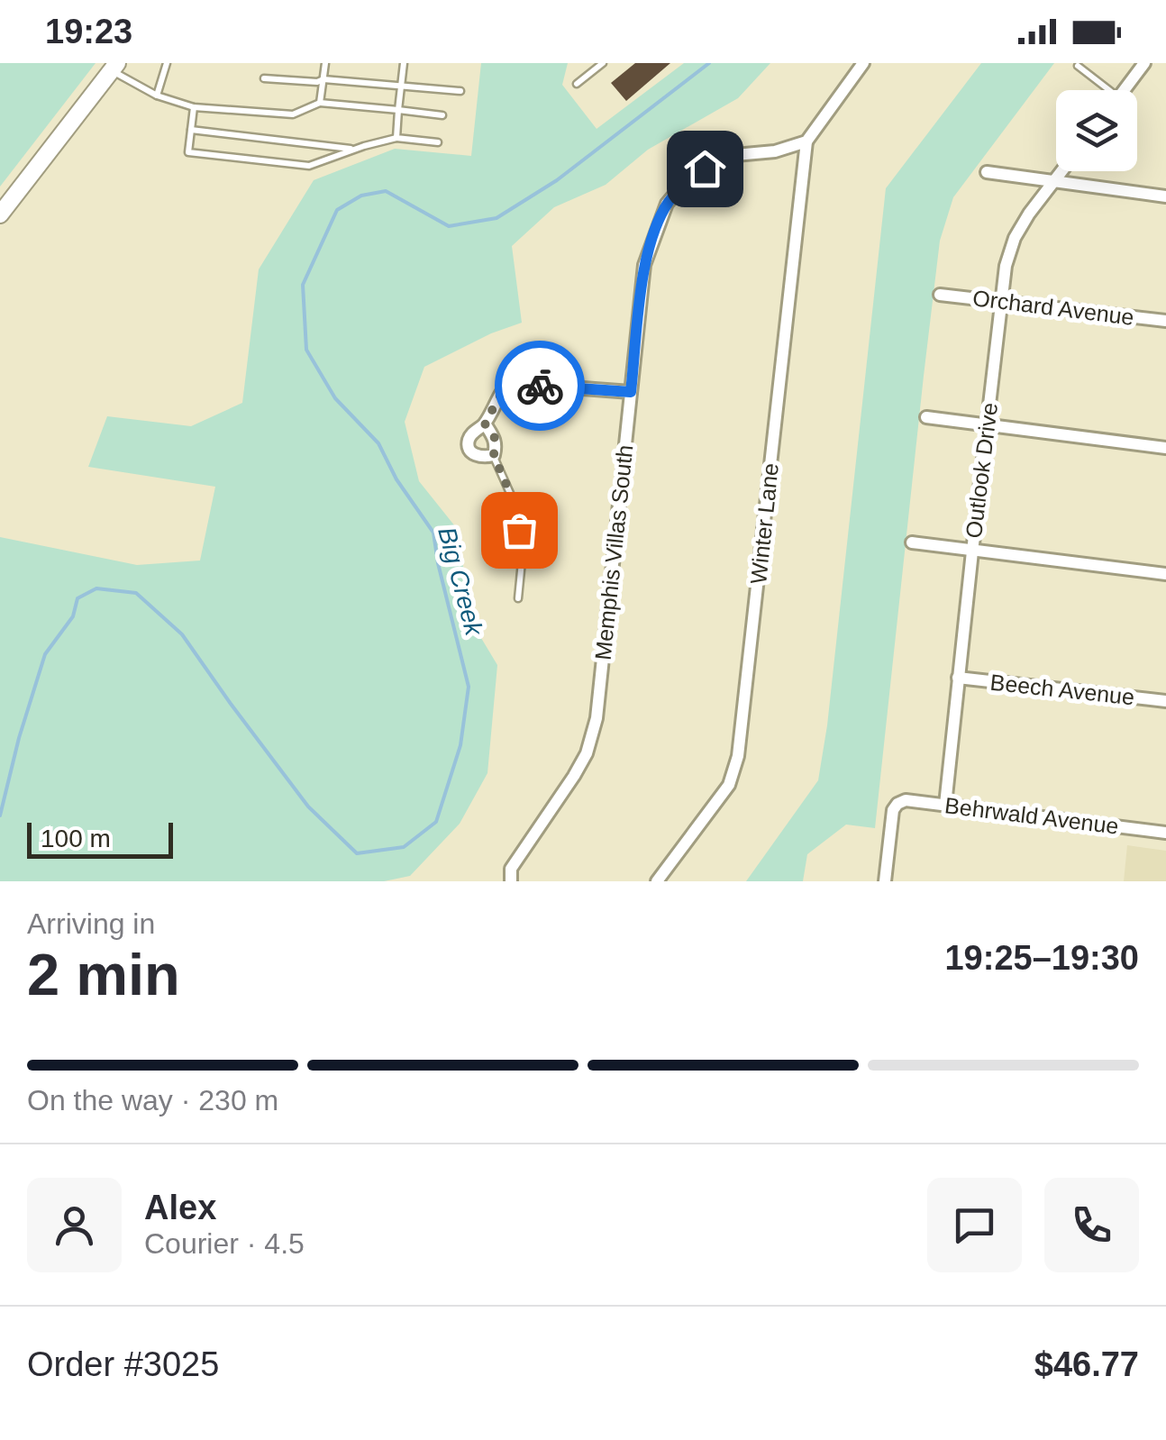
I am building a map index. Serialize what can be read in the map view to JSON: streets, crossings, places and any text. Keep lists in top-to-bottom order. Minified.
{"streets":{"street":["Orchard Avenue","Outlook Drive","Winter Lane","Memphis Villas South","Beech Avenue","Behrwald Avenue"]},"crossings":[["Orchard Avenue","Outlook Drive"],["Outlook Drive","Beech Avenue"],["Outlook Drive","Behrwald Avenue"],["Winter Lane","Memphis Villas South"]],"water":["Big Creek"],"scale_bar":"100 m","page":{"status":"19:23","scale":"100 m","heading":["2 min","Arriving in","19:25–19:30"],"panel":["Alex","Courier · 4.5","Order #3025","$46.77"],"bar":"On the way · 230 m"}}
